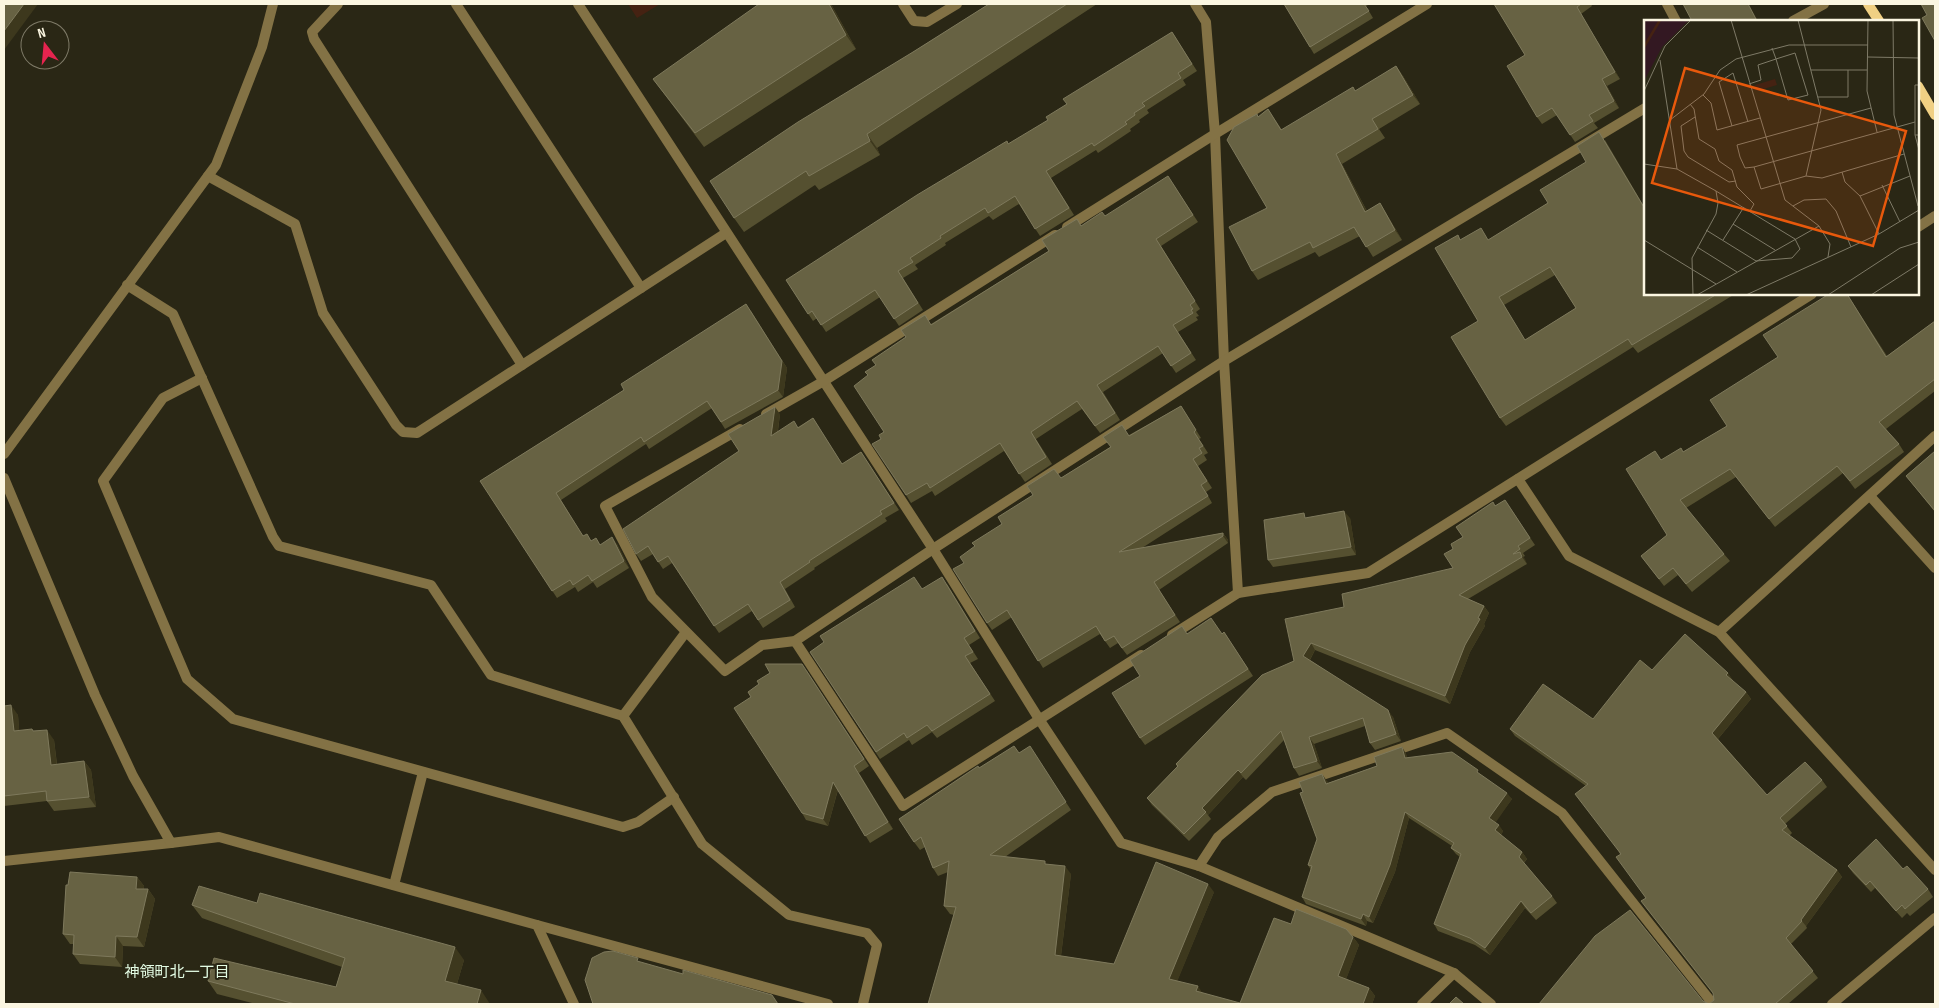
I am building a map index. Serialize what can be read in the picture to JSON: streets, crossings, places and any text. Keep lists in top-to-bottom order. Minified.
{"districts":["神領町北一丁目"],"north":"top"}
